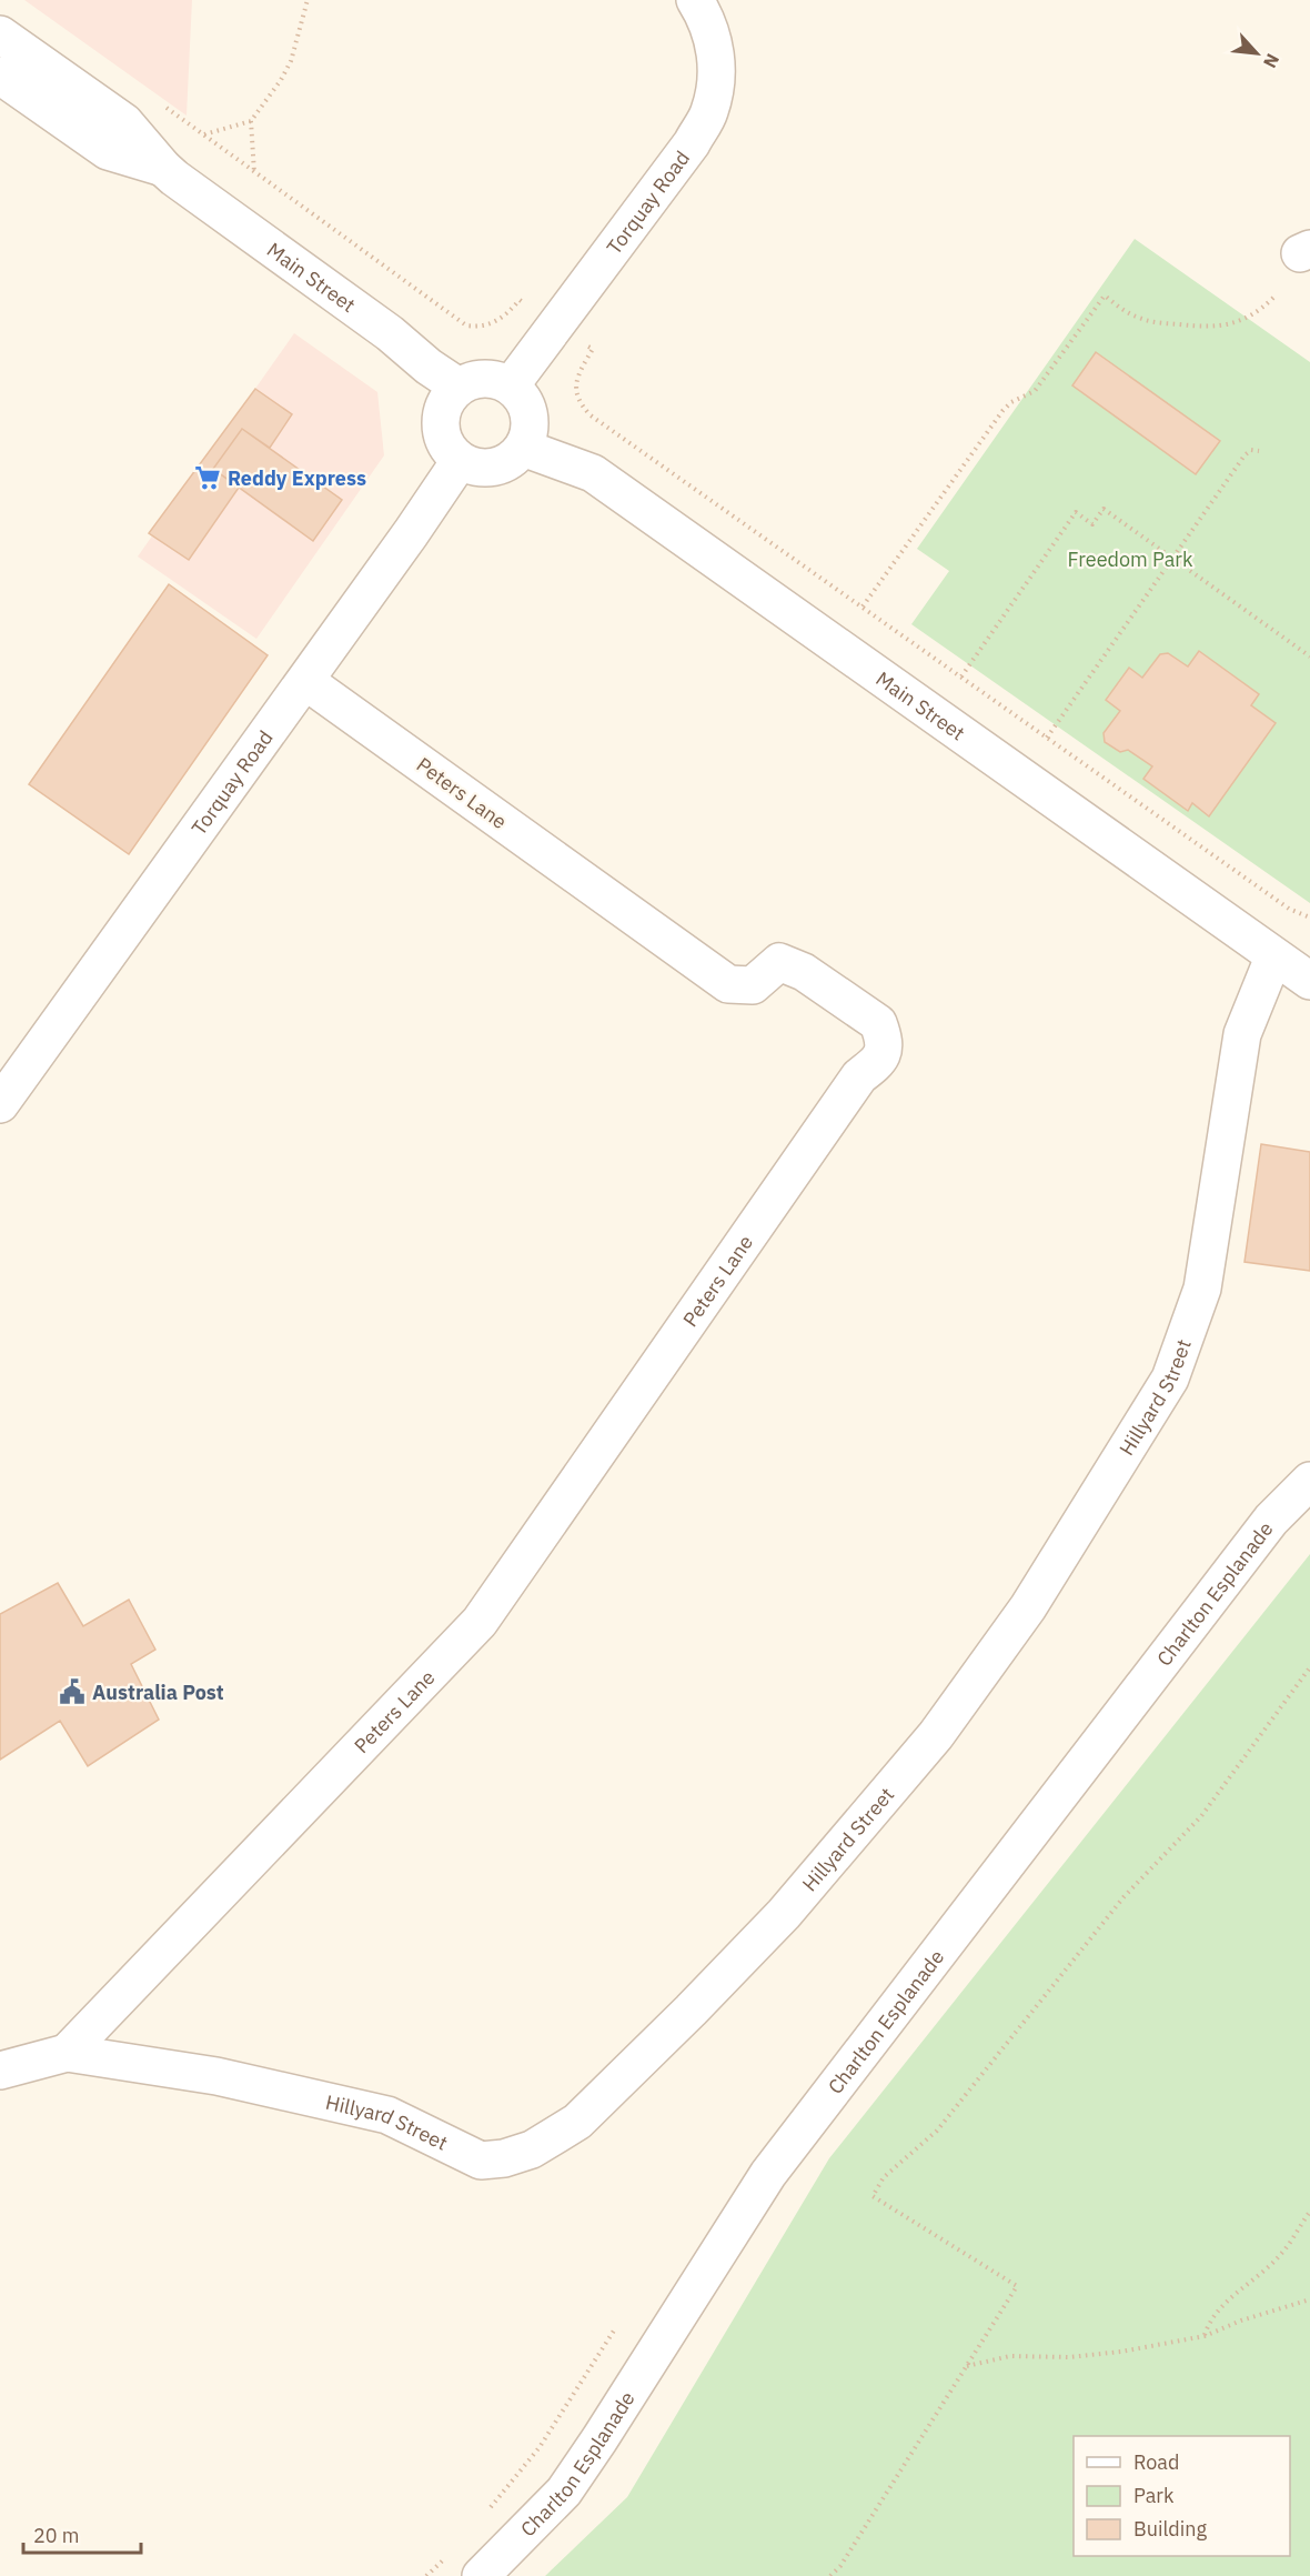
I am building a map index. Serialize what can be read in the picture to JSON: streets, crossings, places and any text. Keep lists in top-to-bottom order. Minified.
{"streets":{"street":["Torquay Road","Main Street","Peters Lane","Hillyard Street","Charlton Esplanade"]},"crossings":[["Torquay Road","Main Street"],["Torquay Road","Peters Lane"],["Main Street","Hillyard Street"],["Peters Lane","Hillyard Street"]],"parks":["Freedom Park"],"places":{"supermarket":["Reddy Express"],"public building":["Australia Post"]},"legend":["Road","Park","Building"],"scale_bar":"20 m","north":"bottom right"}
